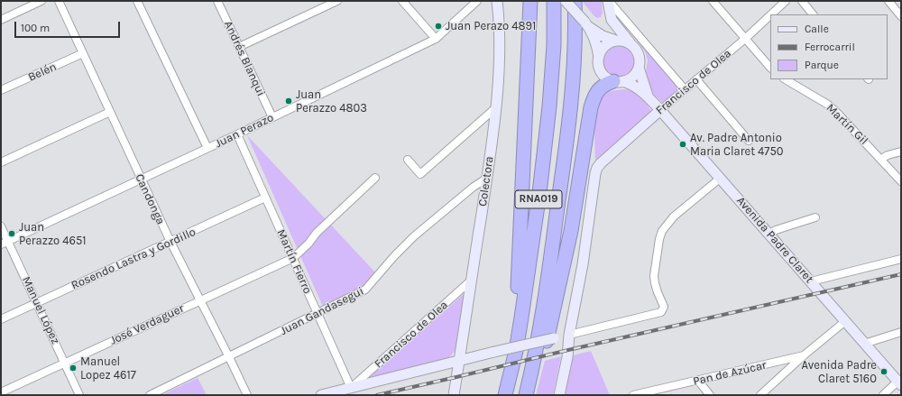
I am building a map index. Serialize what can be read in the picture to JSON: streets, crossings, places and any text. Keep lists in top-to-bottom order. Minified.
{"streets":{"highway":["RNA019"],"main road":["Francisco de Olea","Colectora","Avenida Padre Claret"],"street":["Andrés Blanqui","Belén","Martín Gil","Juan Perazo","Candonga","Rosendo Lastra y Gordillo","Martín Fierro","Manuel López","Juan Gandasegui","José Verdaguer","Pan de Azúcar"]},"crossings":[["Andrés Blanqui","Juan Perazo"],["Belén","Candonga"],["Francisco de Olea","Colectora"],["Francisco de Olea","Avenida Padre Claret"],["Francisco de Olea","Martín Fierro"],["Juan Perazo","Candonga"],["Juan Perazo","Martín Fierro"],["Juan Perazo","Manuel López"],["Colectora","Juan Gandasegui"],["Candonga","Rosendo Lastra y Gordillo"],["Candonga","Juan Gandasegui"],["Candonga","José Verdaguer"],["Rosendo Lastra y Gordillo","Martín Fierro"],["Rosendo Lastra y Gordillo","Manuel López"],["Martín Fierro","Juan Gandasegui"],["Martín Fierro","José Verdaguer"],["Manuel López","José Verdaguer"]],"places":["Juan Perazo 4891","Juan Perazzo 4803","Av. Padre Antonio Maria Claret 4750","Juan Perazzo 4651","Manuel Lopez 4617","Avenida Padre Claret 5160"],"legend":["Calle","Ferrocarril","Parque"],"scale_bar":"100 m"}
